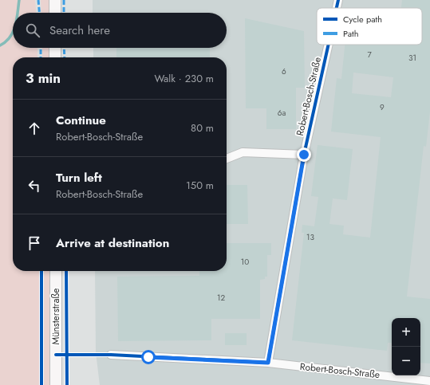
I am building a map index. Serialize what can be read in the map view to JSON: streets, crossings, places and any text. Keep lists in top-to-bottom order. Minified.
{"streets":{"main road":["Münsterstraße"],"street":["Robert-Bosch-Straße"]},"house_numbers":["7","31","6","9","6a","13","10","12"],"legend":["Cycle path","Path"],"page":{"search":"Search here","heading":["3 min","Walk · 230 m"],"list":[["Continue","Robert-Bosch-Straße","80 m"],["Turn left","Robert-Bosch-Straße","150 m"],"Arrive at destination"],"map_buttons":["+","−"]}}
